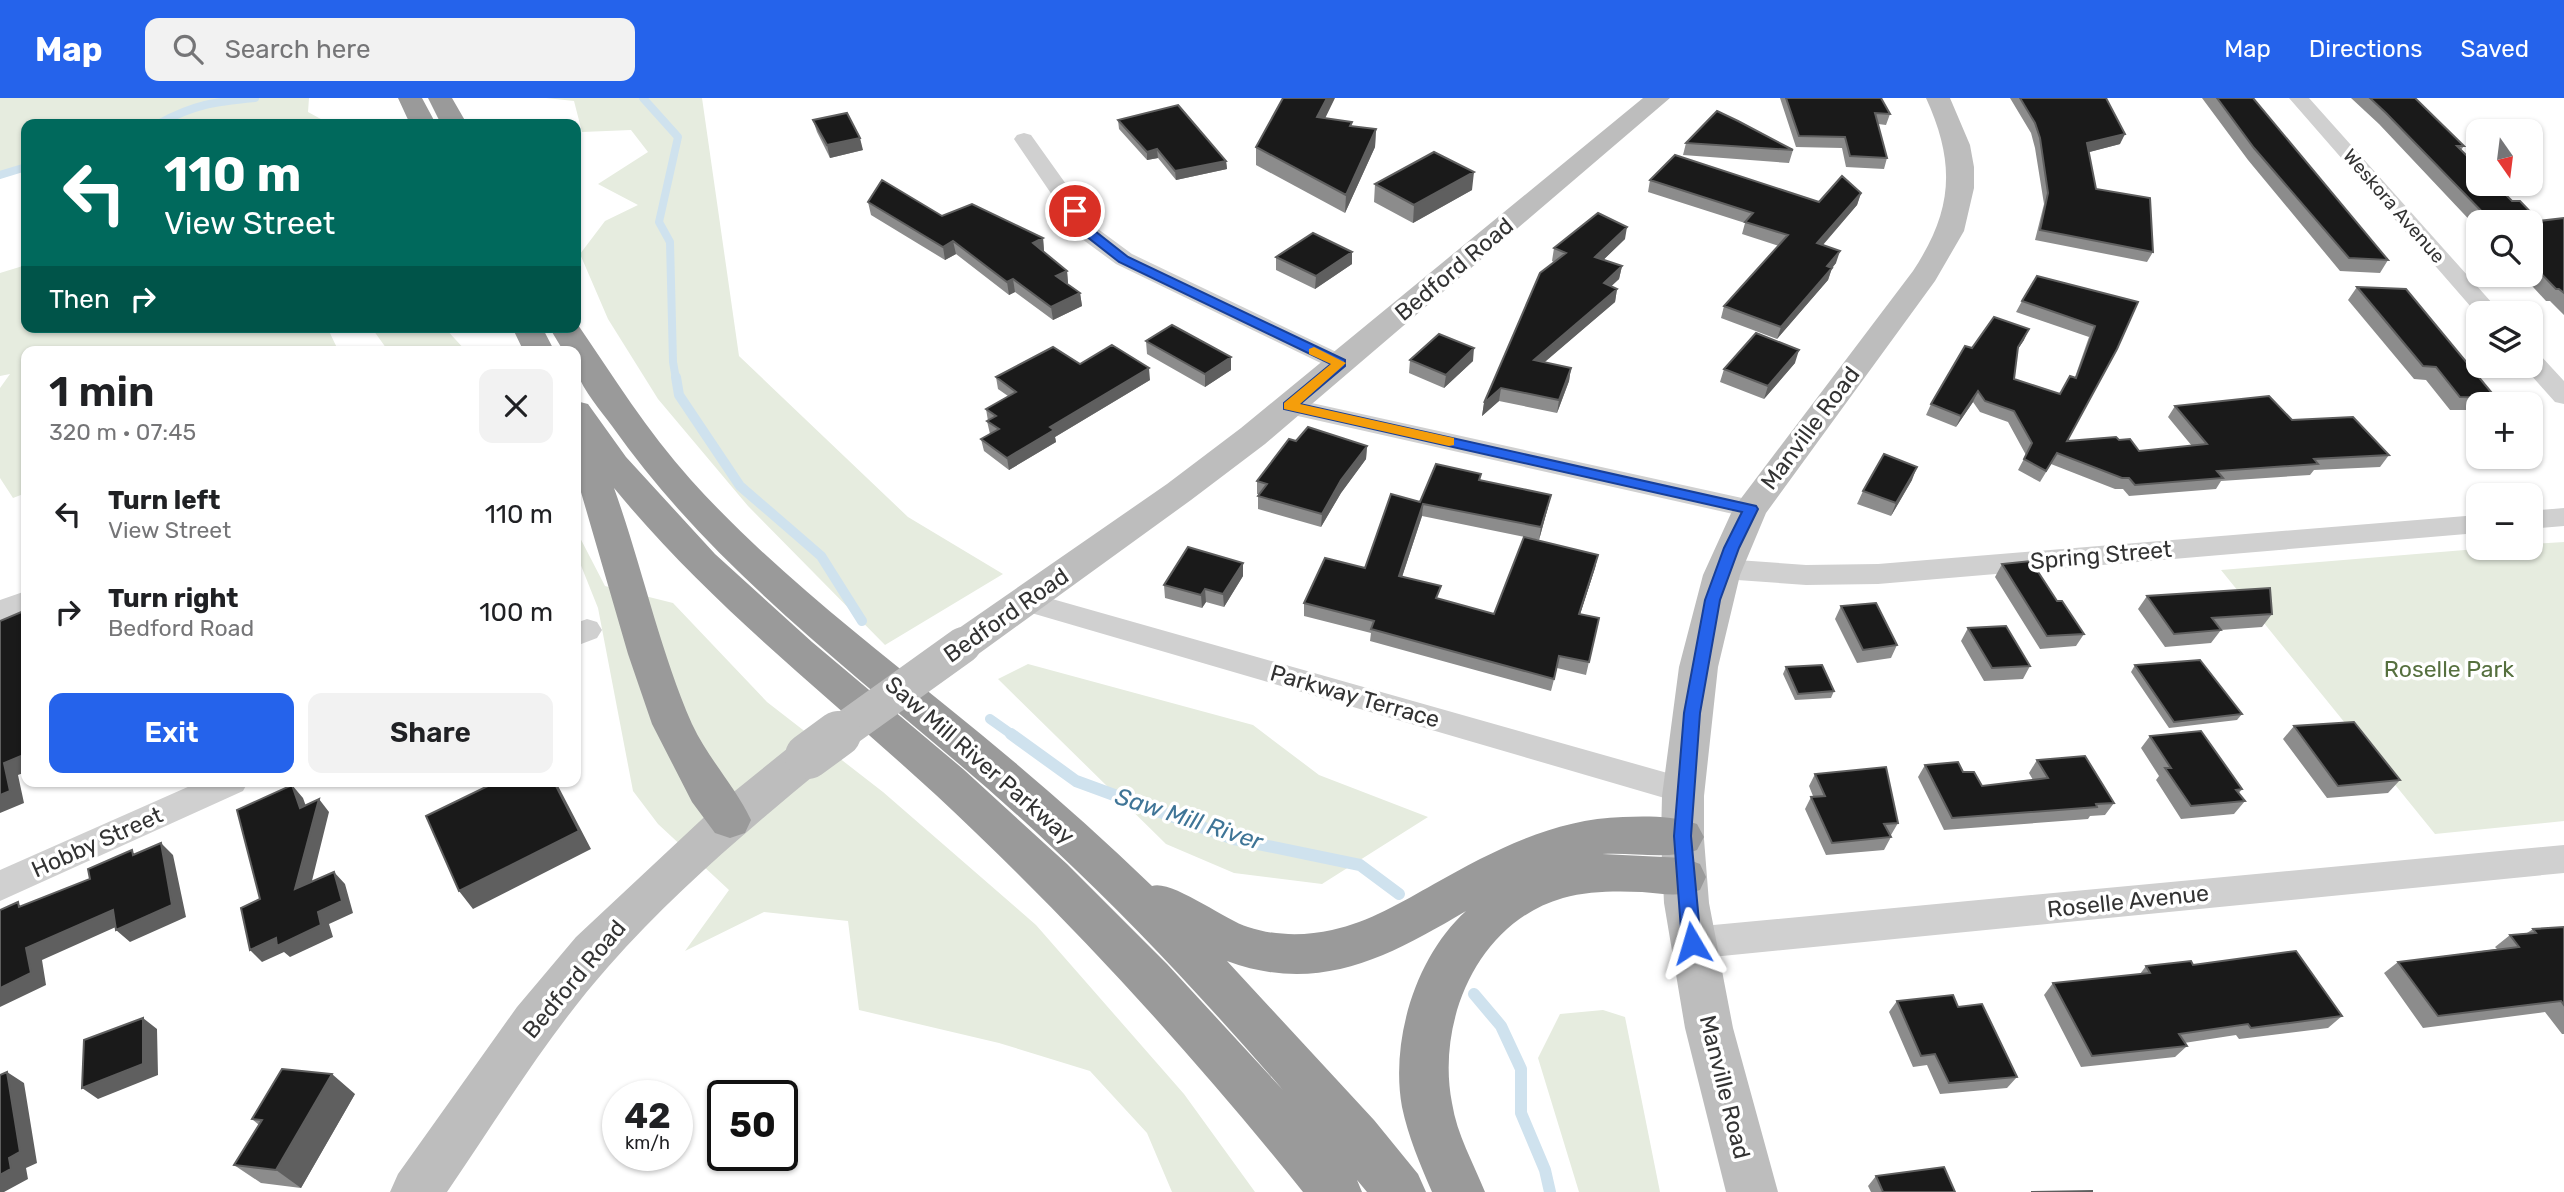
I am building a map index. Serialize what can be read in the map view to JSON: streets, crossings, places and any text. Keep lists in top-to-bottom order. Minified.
{"streets":{"highway":["Saw Mill River Parkway"],"main road":["Bedford Road","Manville Road"],"street":["Weskora Avenue","Spring Street","Parkway Terrace","Hobby Street","Roselle Avenue"]},"crossings":[["Bedford Road","Parkway Terrace"],["Manville Road","Spring Street"],["Manville Road","Parkway Terrace"],["Manville Road","Roselle Avenue"]],"water":["Saw Mill River"],"parks":["Roselle Park"],"north":"bottom","page":{"header":"Map","search":"Search here","nav":["Map","Directions","Saved"],"map_buttons":["+","−"],"turn":["110 m","View Street"],"then":"Then","heading":["1 min","320 m · 07:45"],"list":[{"name":"Turn left","note":"View Street","value":"110 m"},{"name":"Turn right","note":"Bedford Road","value":"100 m"}],"buttons":["Exit","Share"],"speed":"42 km/h","limit":"50"}}
